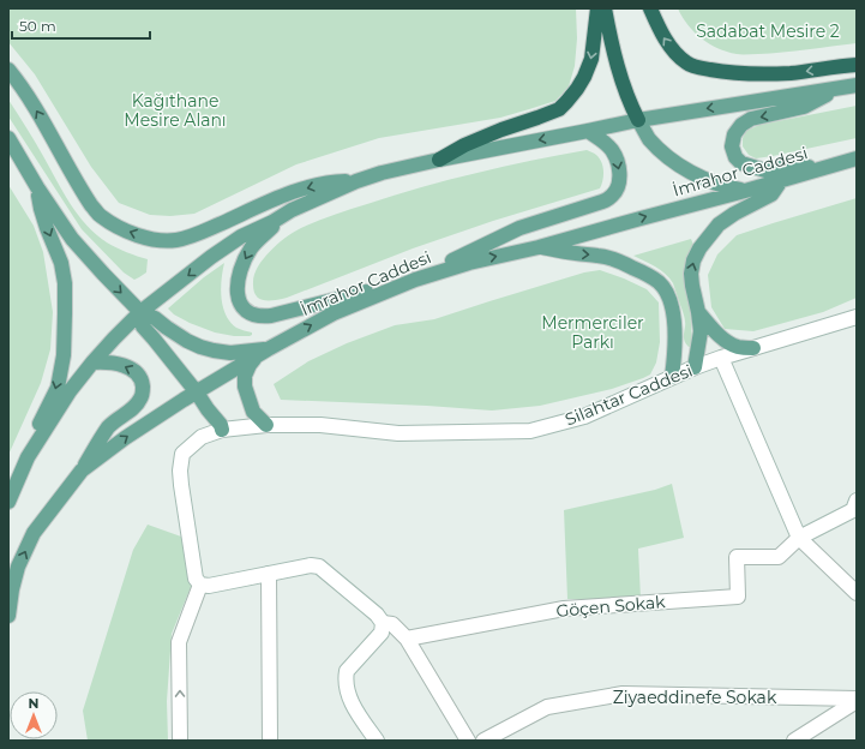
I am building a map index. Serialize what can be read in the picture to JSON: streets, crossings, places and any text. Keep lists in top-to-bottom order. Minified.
{"streets":{"main road":["İmrahor Caddesi"],"street":["Silahtar Caddesi","Göçen Sokak","Ziyaeddinefe Sokak"]},"parks":["Sadabat Mesire 2","Kağıthane Mesire Alanı","Mermerciler Parkı"],"scale_bar":"50 m","north":"top"}
